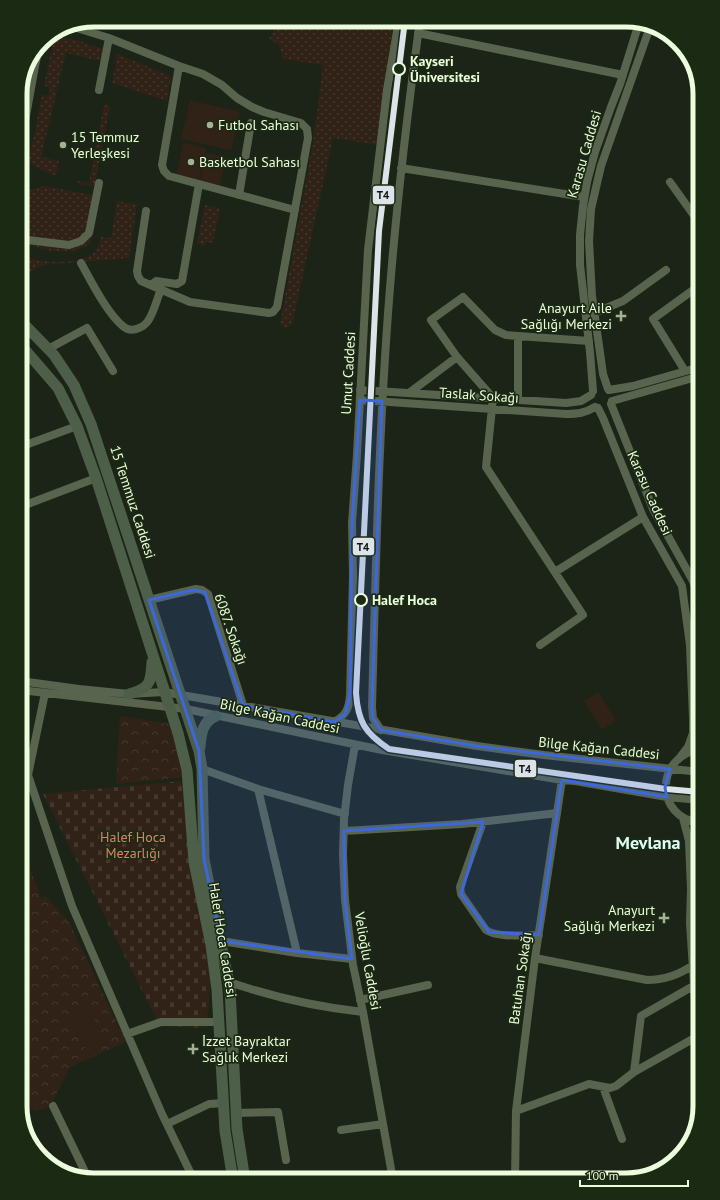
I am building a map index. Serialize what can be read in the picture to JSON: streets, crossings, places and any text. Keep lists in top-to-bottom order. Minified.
{"streets":{"main road":["15 Temmuz Caddesi","Halef Hoca Caddesi"],"street":["Karasu Caddesi","Umut Caddesi","Taslak Sokağı","6087. Sokağı","Bilge Kağan Caddesi","Velioğlu Caddesi","Batuhan Sokağı"]},"crossings":[["Karasu Caddesi","Taslak Sokağı"],["Umut Caddesi","Taslak Sokağı"],["Umut Caddesi","Bilge Kağan Caddesi"],["15 Temmuz Caddesi","6087. Sokağı"],["15 Temmuz Caddesi","Bilge Kağan Caddesi"],["15 Temmuz Caddesi","Halef Hoca Caddesi"],["6087. Sokağı","Bilge Kağan Caddesi"],["Bilge Kağan Caddesi","Halef Hoca Caddesi"],["Bilge Kağan Caddesi","Velioğlu Caddesi"],["Bilge Kağan Caddesi","Batuhan Sokağı"]],"districts":["Mevlana"],"parks":["Halef Hoca Mezarlığı"],"places":{"other":["Kayseri Üniversitesi","Futbol Sahası","15 Temmuz Yerleşkesi","Basketbol Sahası","Halef Hoca"],"health":["Anayurt Aile Sağlığı Merkezi","Anayurt Sağlığı Merkezi","İzzet Bayraktar Sağlık Merkezi"]},"lines":["transit line T4"],"scale_bar":"100 m"}
